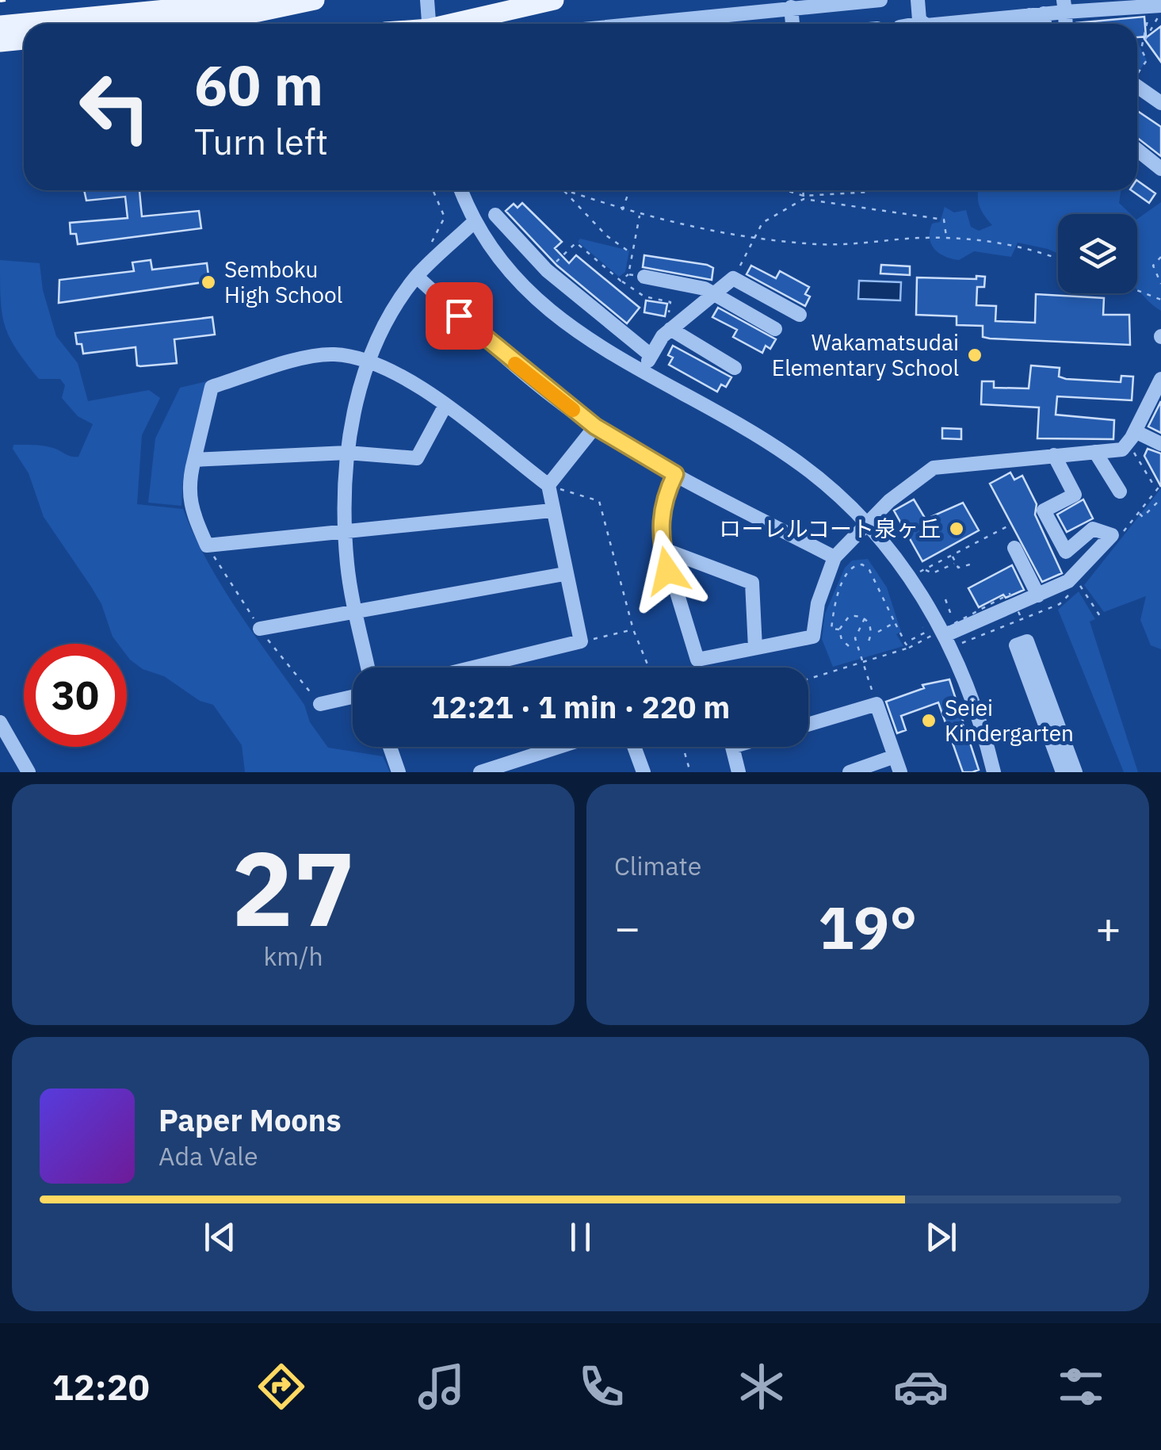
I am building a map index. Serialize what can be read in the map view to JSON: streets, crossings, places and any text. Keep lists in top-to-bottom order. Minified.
{"places":["Semboku High School","Wakamatsudai Elementary School","ローレルコート泉ヶ丘","Seiei Kindergarten"],"page":{"turn":["60 m","Turn left"],"limit":"30","trip":"12:21 · 1 min · 220 m","tile":[["27","km/h"],"Climate"],"heat":["−","19°","+"],"song":["Paper Moons","Ada Vale"],"tabs":"12:20"}}
